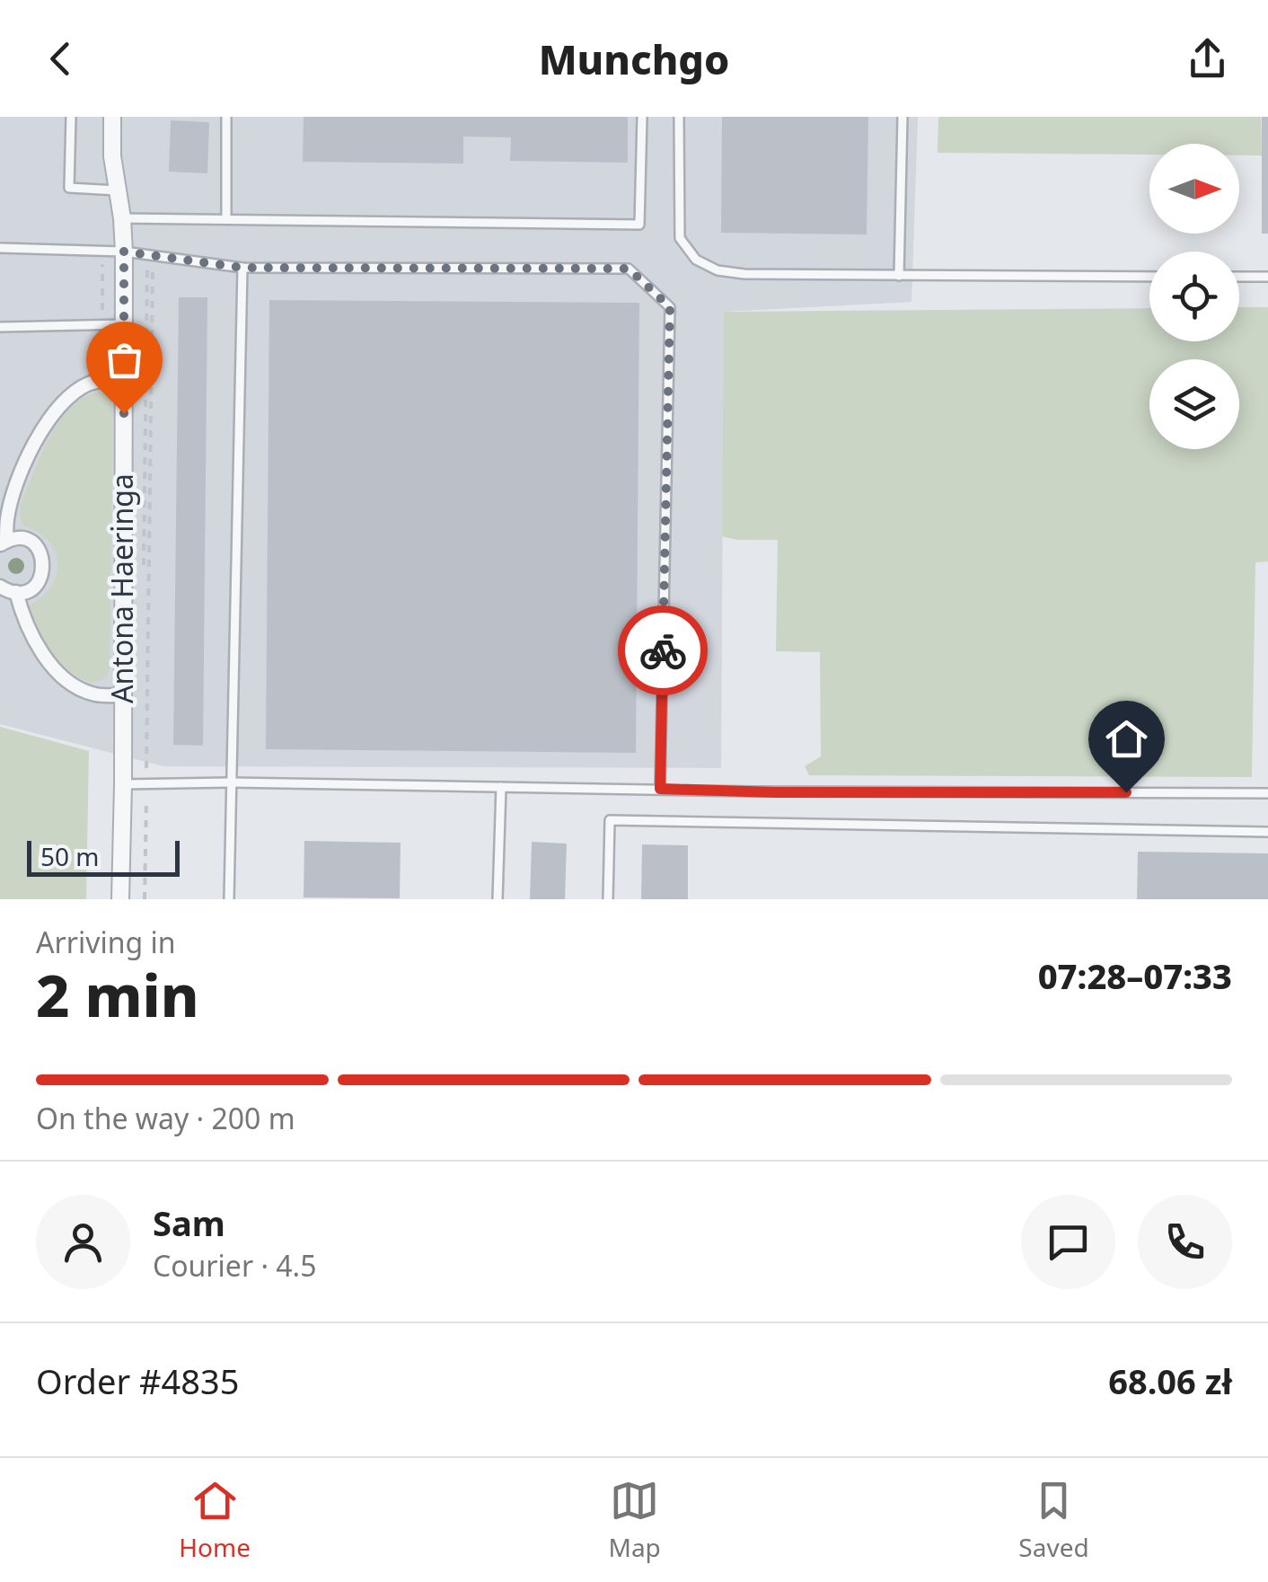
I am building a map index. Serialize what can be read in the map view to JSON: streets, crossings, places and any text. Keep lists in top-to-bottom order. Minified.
{"streets":{"street":["Antona Haeringa"]},"scale_bar":"50 m","north":"right","page":{"header":"Munchgo","scale":"50 m","heading":["2 min","Arriving in","07:28–07:33"],"panel":["Sam","Courier · 4.5","Order #4835","68.06 zł"],"bar":"On the way · 200 m","tabs":["Home","Map","Saved"]}}
